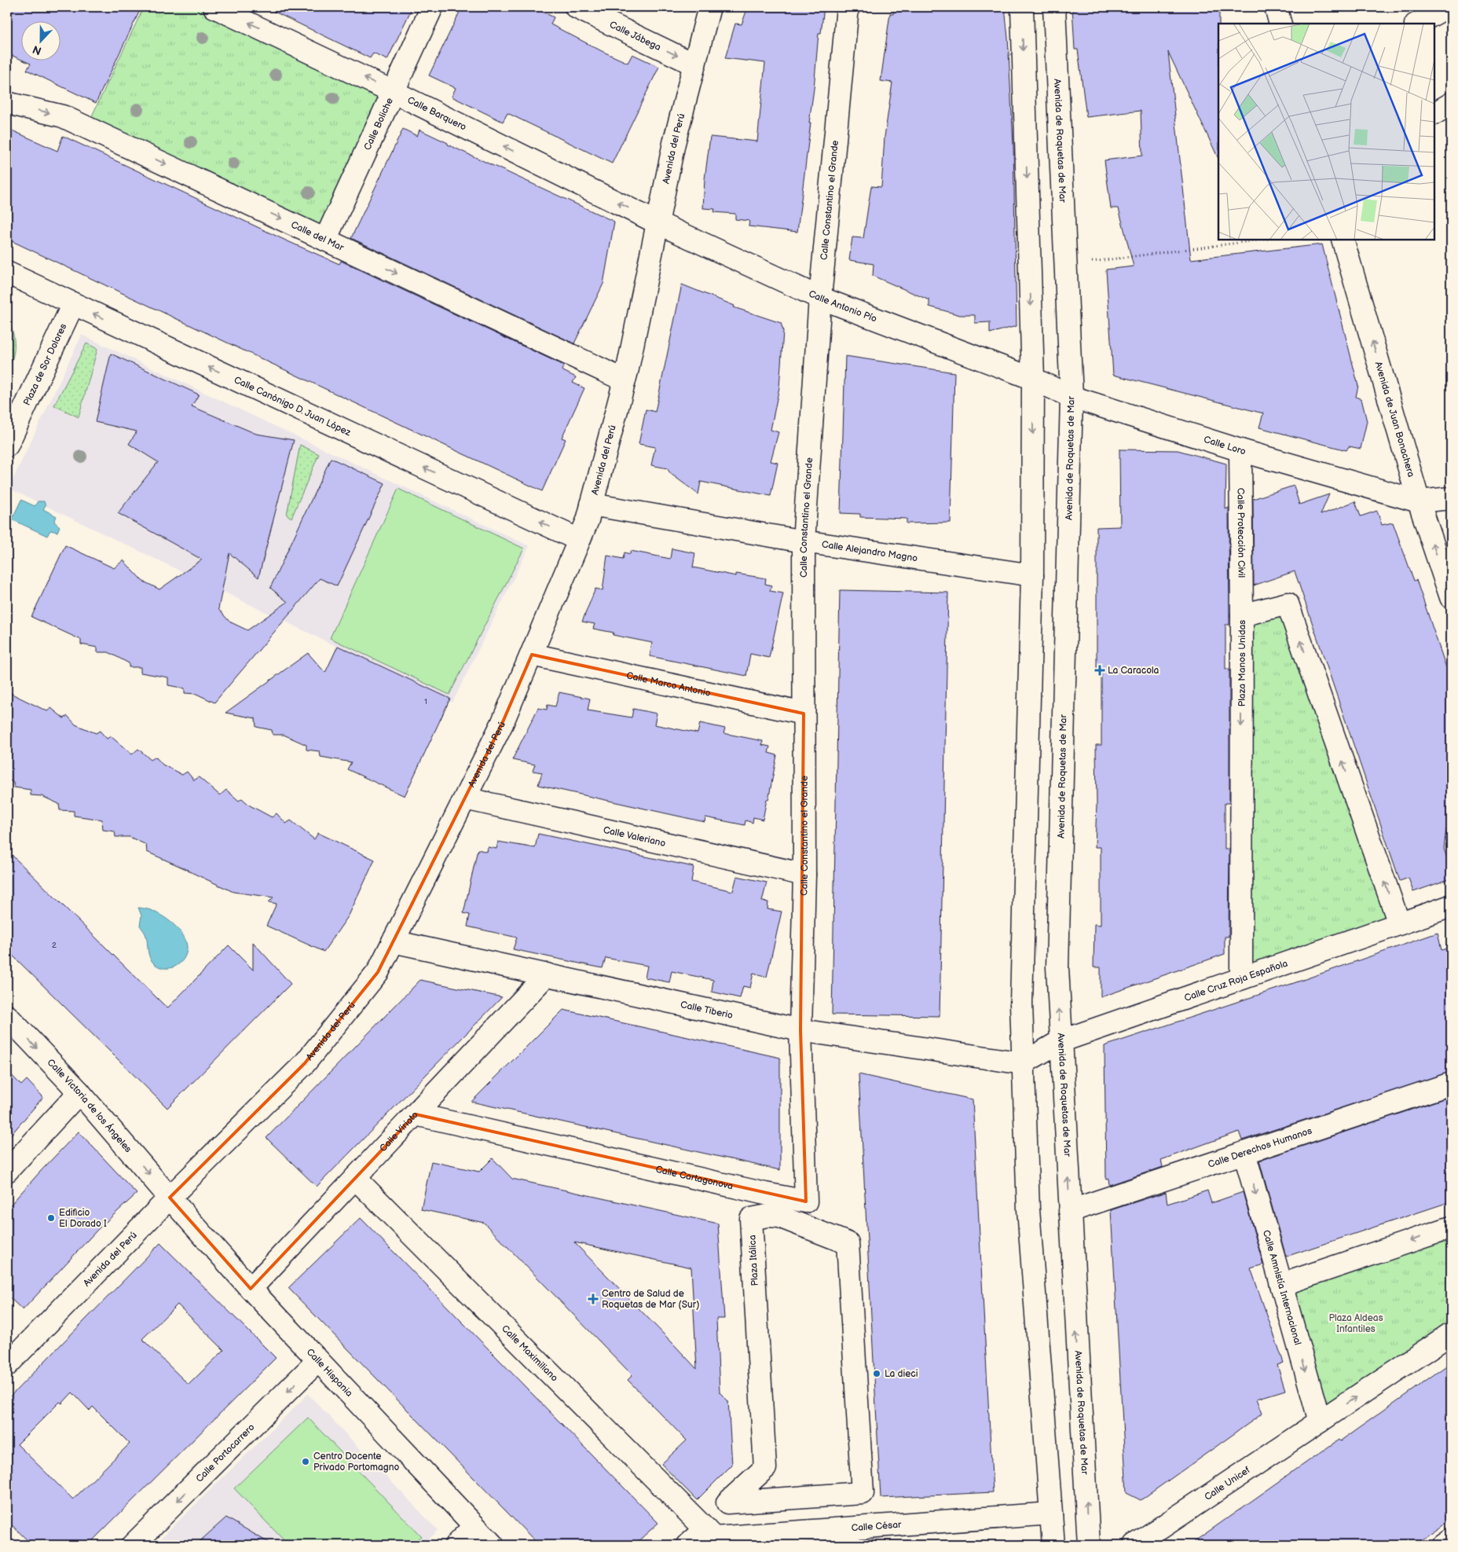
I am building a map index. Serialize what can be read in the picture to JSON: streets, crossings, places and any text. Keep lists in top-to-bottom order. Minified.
{"streets":{"street":["Calle Jábega","Calle Barquero","Calle Boliche","Avenida de Roquetas de Mar","Avenida del Perú","Calle Constantino el Grande","Calle del Mar","Calle Antonio Pío","Plaza de Sor Dolores","Calle Canónigo D. Juan López","Avenida de Juan Bonachera","Calle Loro","Calle Protección Civil","Calle Alejandro Magno","Plaza Manos Unidas","Calle Marco Antonio","Calle Valeriano","Calle Cruz Roja Española","Calle Tiberio","Calle Victoria de los Ángeles","Calle Viriato","Calle Derechos Humanos","Calle Cartagonova","Plaza Itálica","Calle Amnistía Internacional","Calle Maximiliano","Calle Hispania","Calle Portocarrero","Calle Unicef","Calle César"]},"crossings":[["Calle Jábega","Avenida del Perú"],["Calle Barquero","Calle Boliche"],["Calle Barquero","Avenida del Perú"],["Calle Barquero","Calle Antonio Pío"],["Calle Boliche","Calle del Mar"],["Avenida de Roquetas de Mar","Calle Loro"],["Avenida de Roquetas de Mar","Calle Cruz Roja Española"],["Avenida de Roquetas de Mar","Calle Derechos Humanos"],["Avenida del Perú","Calle del Mar"],["Avenida del Perú","Calle Antonio Pío"],["Avenida del Perú","Calle Canónigo D. Juan López"],["Avenida del Perú","Calle Alejandro Magno"],["Avenida del Perú","Calle Marco Antonio"],["Avenida del Perú","Calle Valeriano"],["Avenida del Perú","Calle Tiberio"],["Avenida del Perú","Calle Victoria de los Ángeles"],["Avenida del Perú","Calle Hispania"],["Calle Constantino el Grande","Calle Antonio Pío"],["Calle Constantino el Grande","Calle Alejandro Magno"],["Calle Constantino el Grande","Calle Marco Antonio"],["Calle Constantino el Grande","Calle Valeriano"],["Calle Constantino el Grande","Calle Tiberio"],["Calle Constantino el Grande","Calle Cartagonova"],["Calle Antonio Pío","Calle Loro"],["Plaza de Sor Dolores","Calle Canónigo D. Juan López"],["Avenida de Juan Bonachera","Calle Loro"],["Calle Loro","Calle Protección Civil"],["Calle Protección Civil","Plaza Manos Unidas"],["Plaza Manos Unidas","Calle Cruz Roja Española"],["Calle Cruz Roja Española","Calle Tiberio"],["Calle Tiberio","Calle Viriato"],["Calle Tiberio","Calle Cartagonova"],["Calle Victoria de los Ángeles","Calle Hispania"],["Calle Viriato","Calle Cartagonova"],["Calle Viriato","Calle Maximiliano"],["Calle Viriato","Calle Hispania"],["Calle Derechos Humanos","Calle Amnistía Internacional"],["Calle Amnistía Internacional","Calle Unicef"],["Calle Maximiliano","Calle César"],["Calle Hispania","Calle Portocarrero"]],"one_way":["Calle Jábega","Calle Barquero","Calle del Mar","Calle Canónigo D. Juan López","Avenida de Juan Bonachera","Calle Victoria de los Ángeles","Calle Amnistía Internacional","Calle Portocarrero"],"parks":["Plaza Aldeas Infantiles"],"places":{"health":["La Caracola","Centro de Salud de Roquetas de Mar (Sur)"],"other":["Edificio El Dorado I","La dieci","Centro Docente Privado Portomagno"]},"house_numbers":["1","2"],"north":"bottom"}
